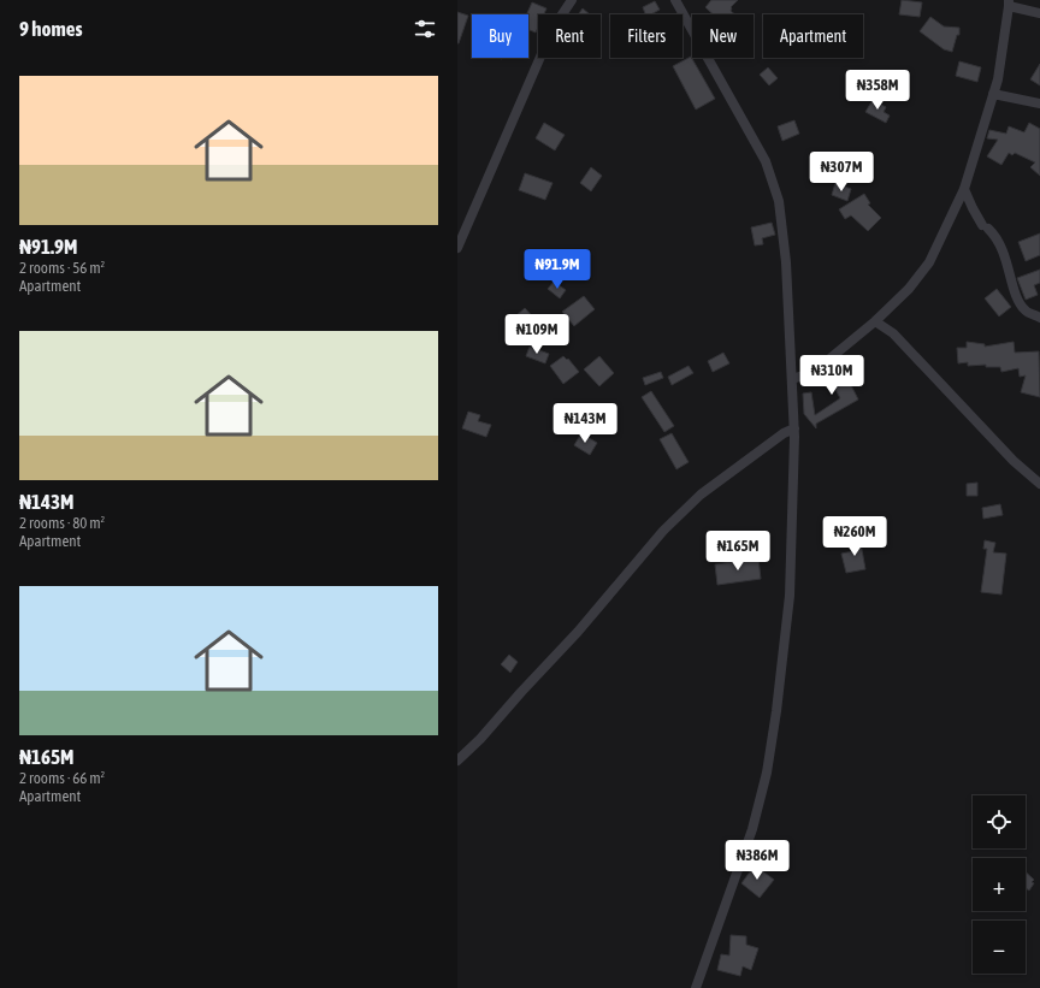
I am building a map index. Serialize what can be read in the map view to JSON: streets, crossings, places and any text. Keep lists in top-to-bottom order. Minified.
{"page":{"heading":"9 homes","chip":["Buy","Rent","Filters","New","Apartment"],"list":[{"name":"₦91.9M","note":"2 rooms · 56 m² · Apartment"},{"name":"₦143M","note":"2 rooms · 80 m² · Apartment"},{"name":"₦165M","note":"2 rooms · 66 m² · Apartment"}],"price":["₦358M","₦307M","₦91.9M","₦109M","₦310M","₦143M","₦260M","₦165M","₦386M"],"map_buttons":["+","−"]}}
